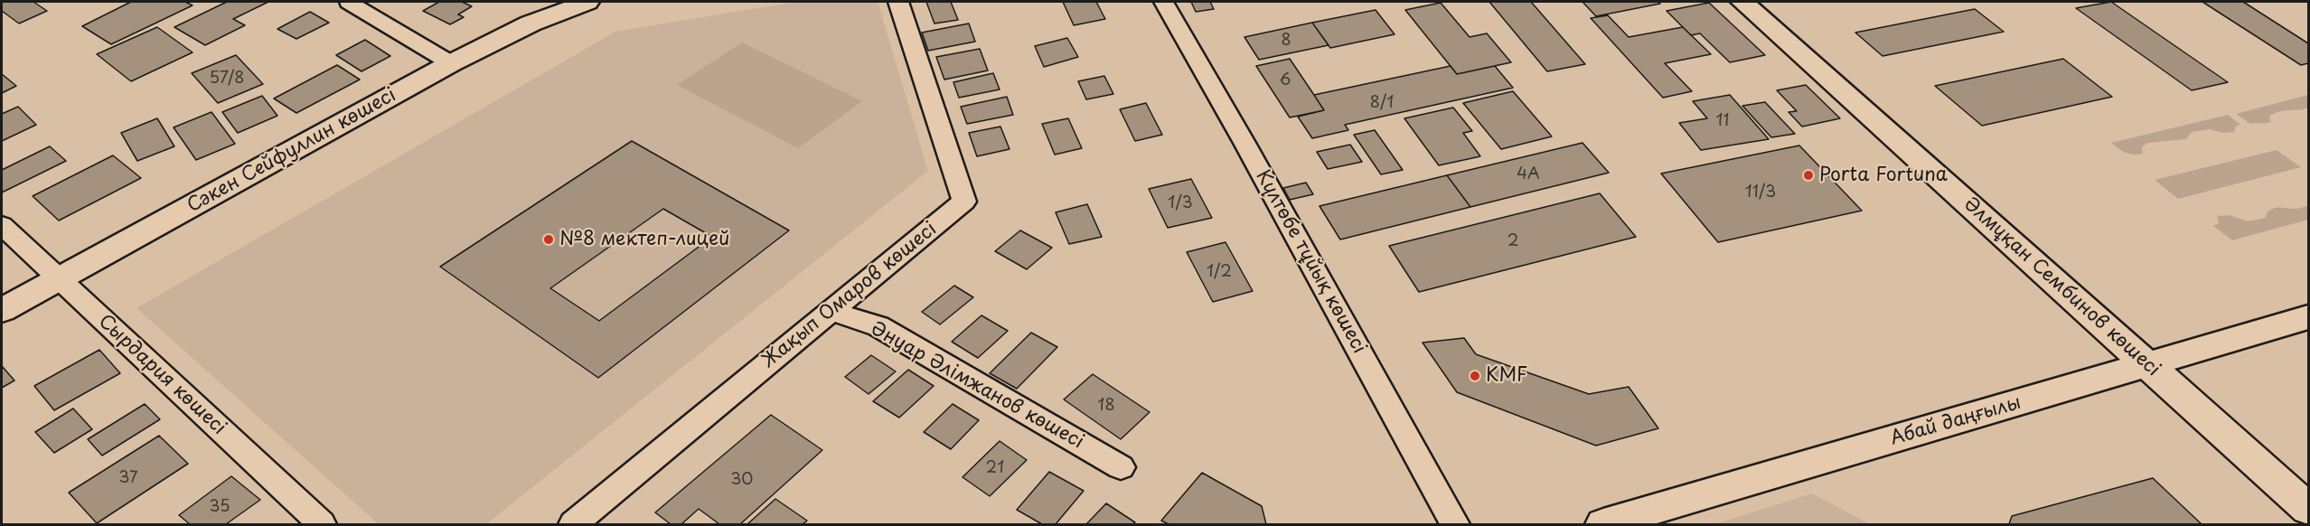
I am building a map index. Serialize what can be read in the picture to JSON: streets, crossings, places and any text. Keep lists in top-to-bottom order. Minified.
{"streets":{"street":["Сәкен Сейфуллин көшесі","Күлтөбе тұйық көшесі","Әлмұқан Сембинов көшесі","Жақып Омаров көшесі","Сырдария көшесі","Әнуар Әлімжанов көшесі","Абай даңғылы"]},"crossings":[["Сәкен Сейфуллин көшесі","Сырдария көшесі"],["Әлмұқан Сембинов көшесі","Абай даңғылы"],["Жақып Омаров көшесі","Әнуар Әлімжанов көшесі"]],"places":["Porta Fortuna","№8 мектеп-лицей","KMF"],"house_numbers":["8","57/8","6","8/1","11","4А","11/3","1/3","2","1/2","18","21","37","30","35"]}
